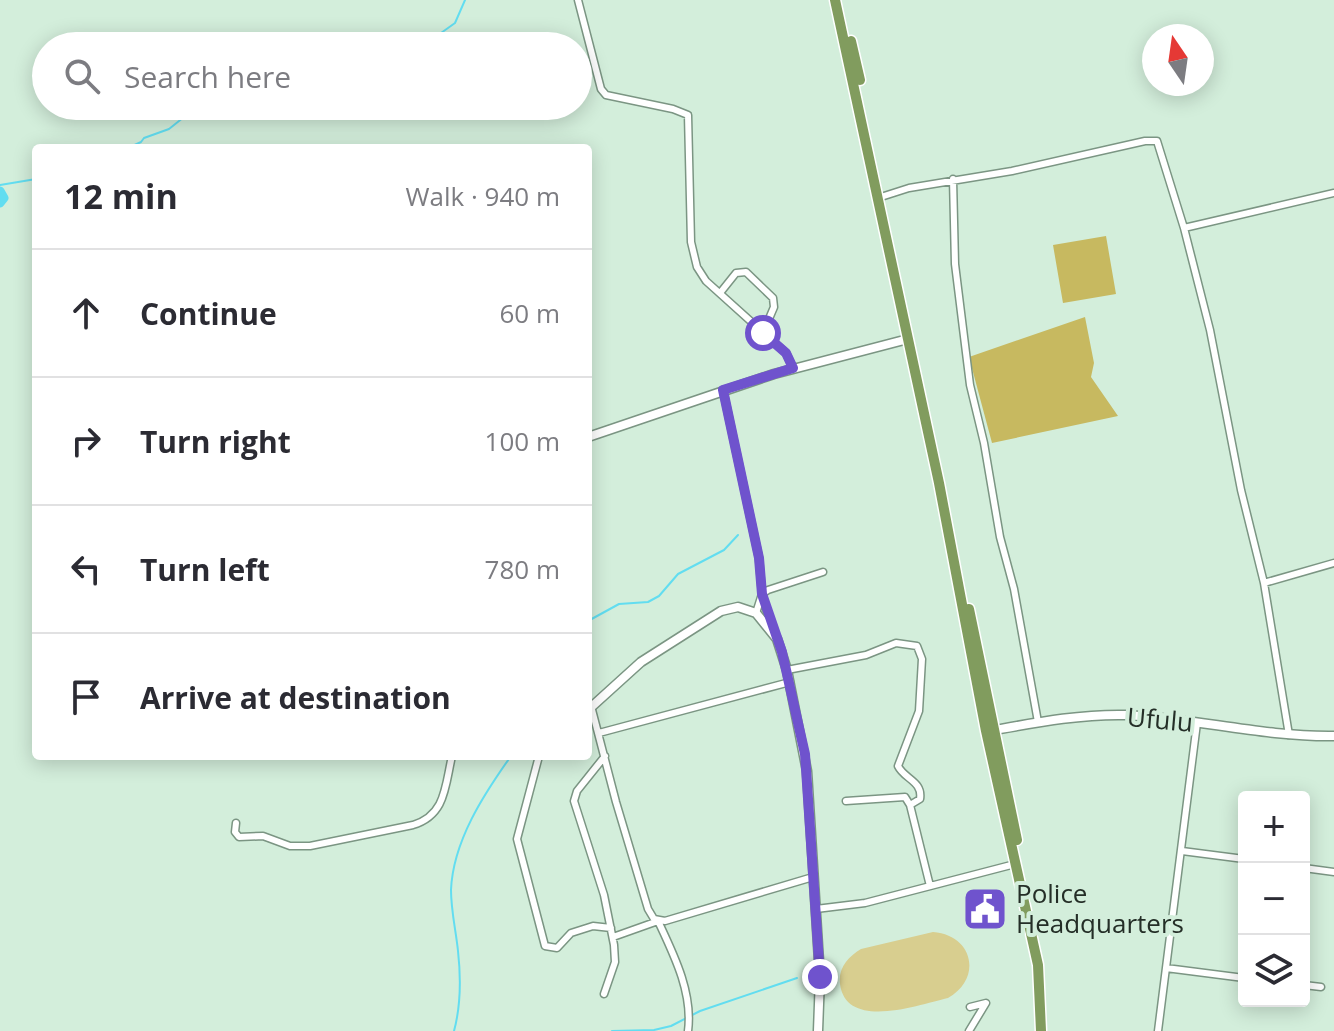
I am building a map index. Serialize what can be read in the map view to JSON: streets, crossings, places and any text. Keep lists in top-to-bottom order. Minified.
{"streets":{"street":["Ufulu"]},"places":{"public building":["Police Headquarters"]},"north":"top","page":{"search":"Search here","heading":["12 min","Walk · 940 m"],"list":[["Continue","60 m"],["Turn right","100 m"],["Turn left","780 m"],"Arrive at destination"],"map_buttons":["+","−"]}}
